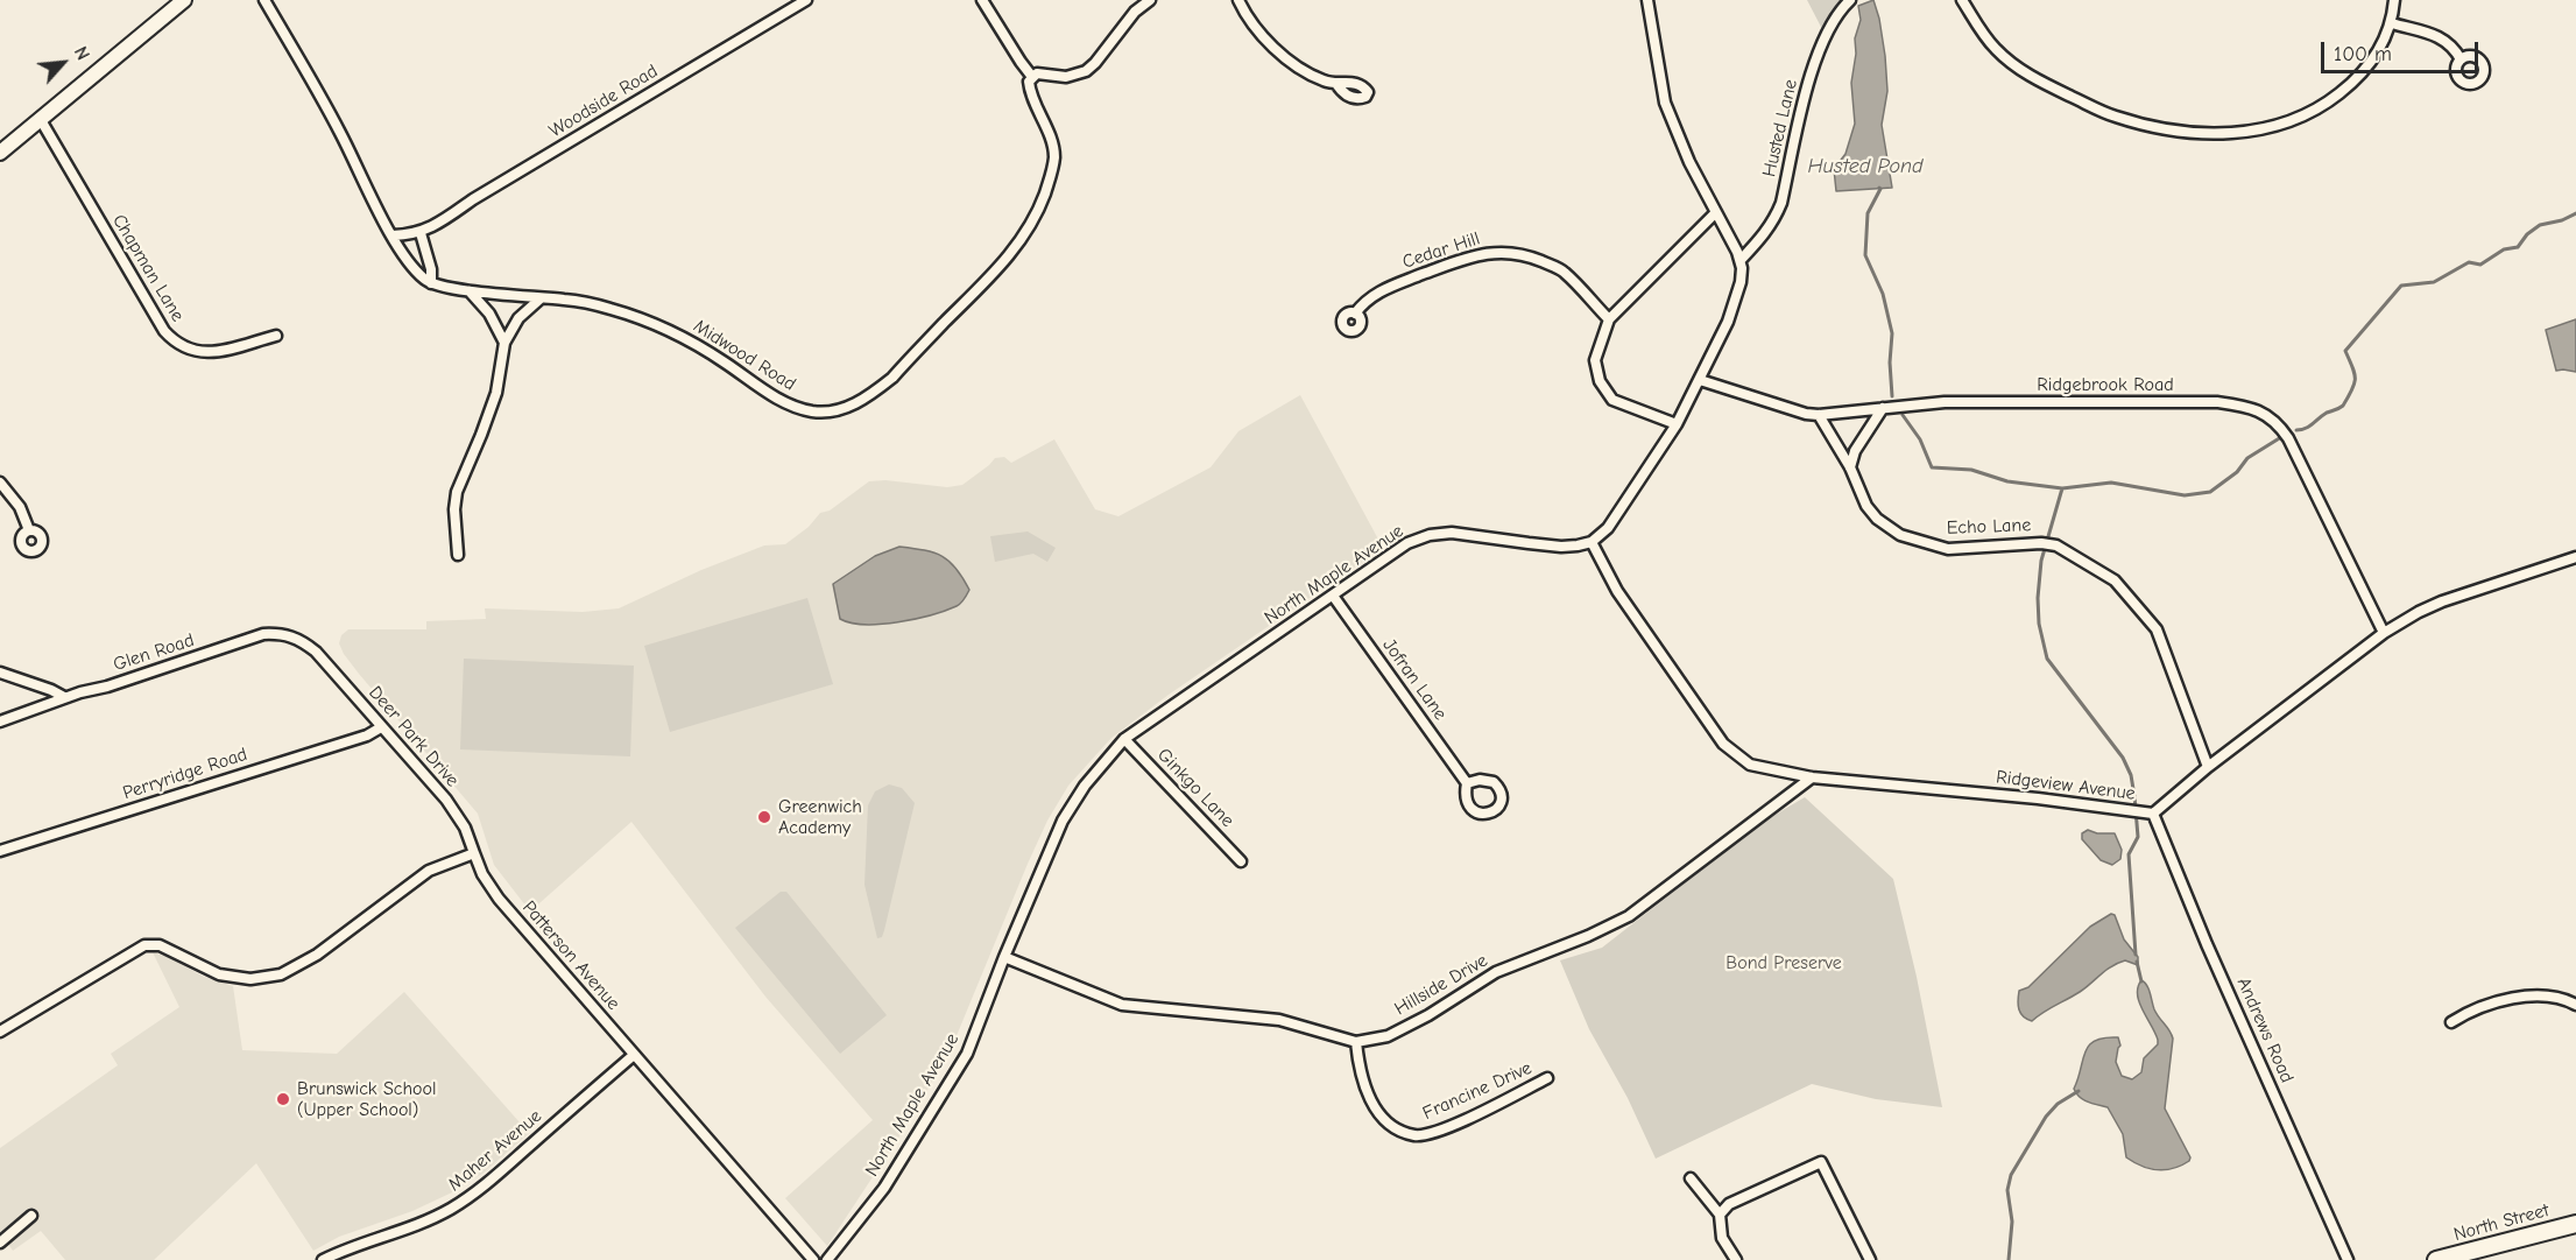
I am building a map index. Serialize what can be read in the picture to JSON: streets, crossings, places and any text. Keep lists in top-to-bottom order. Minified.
{"streets":{"main road":["North Street"],"street":["Woodside Road","Husted Lane","Cedar Hill","Chapman Lane","Midwood Road","Ridgebrook Road","Echo Lane","North Maple Avenue","Glen Road","Jofran Lane","Deer Park Drive","Perryridge Road","Ridgeview Avenue","Ginkgo Lane","Patterson Avenue","Hillside Drive","Andrews Road","Francine Drive","Maher Avenue"]},"crossings":[["Ridgebrook Road","Echo Lane"],["Ridgebrook Road","Ridgeview Avenue"],["Echo Lane","Ridgeview Avenue"],["North Maple Avenue","Jofran Lane"],["North Maple Avenue","Ridgeview Avenue"],["North Maple Avenue","Ginkgo Lane"],["North Maple Avenue","Hillside Drive"],["Glen Road","Deer Park Drive"],["Deer Park Drive","Perryridge Road"],["Deer Park Drive","Patterson Avenue"],["Ridgeview Avenue","Hillside Drive"],["Ridgeview Avenue","Andrews Road"],["Patterson Avenue","Maher Avenue"],["Hillside Drive","Francine Drive"]],"water":["Husted Pond"],"parks":["Bond Preserve"],"places":["Greenwich Academy","Brunswick School (Upper School)"],"scale_bar":"100 m","north":"top right"}
